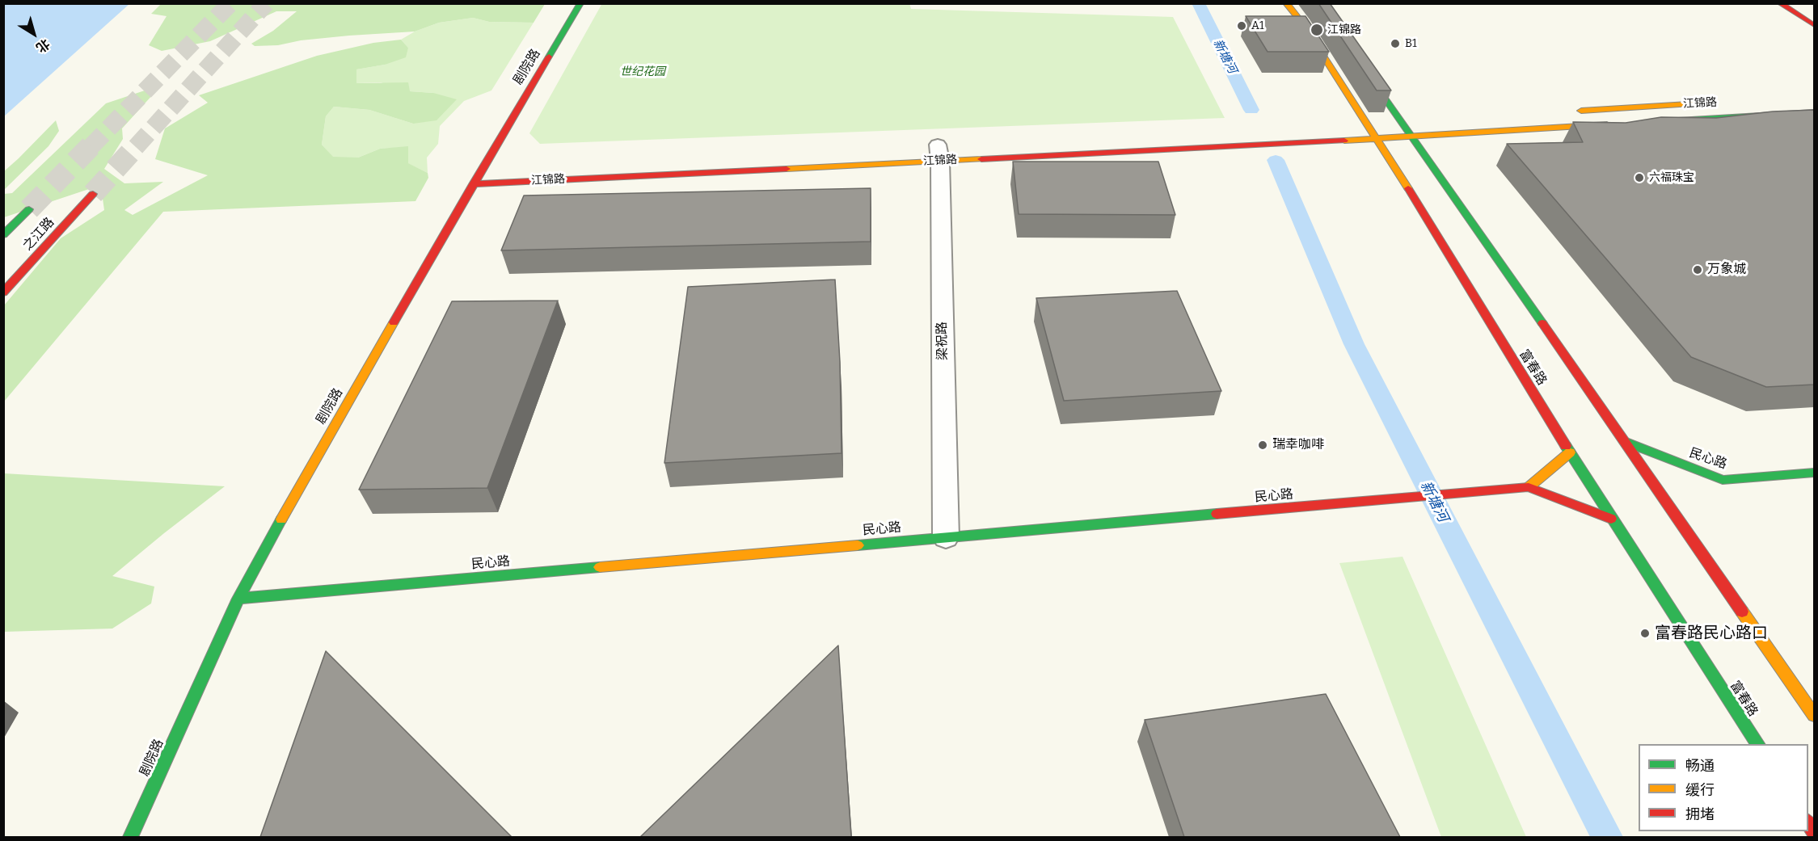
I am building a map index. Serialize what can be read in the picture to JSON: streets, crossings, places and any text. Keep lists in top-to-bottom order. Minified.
{"streets":{"street":["剧院路","江锦路","之江路","梁祝路","富春路","民心路"]},"crossings":[["剧院路","江锦路"],["剧院路","民心路"],["江锦路","梁祝路"],["江锦路","富春路"],["梁祝路","民心路"],["富春路","民心路"]],"water":["新塘河"],"parks":["世纪花园"],"places":["A1","江锦路","B1","六福珠宝","万象城","瑞幸咖啡","富春路民心路口"],"legend":["畅通","缓行","拥堵"],"north":"bottom right"}
